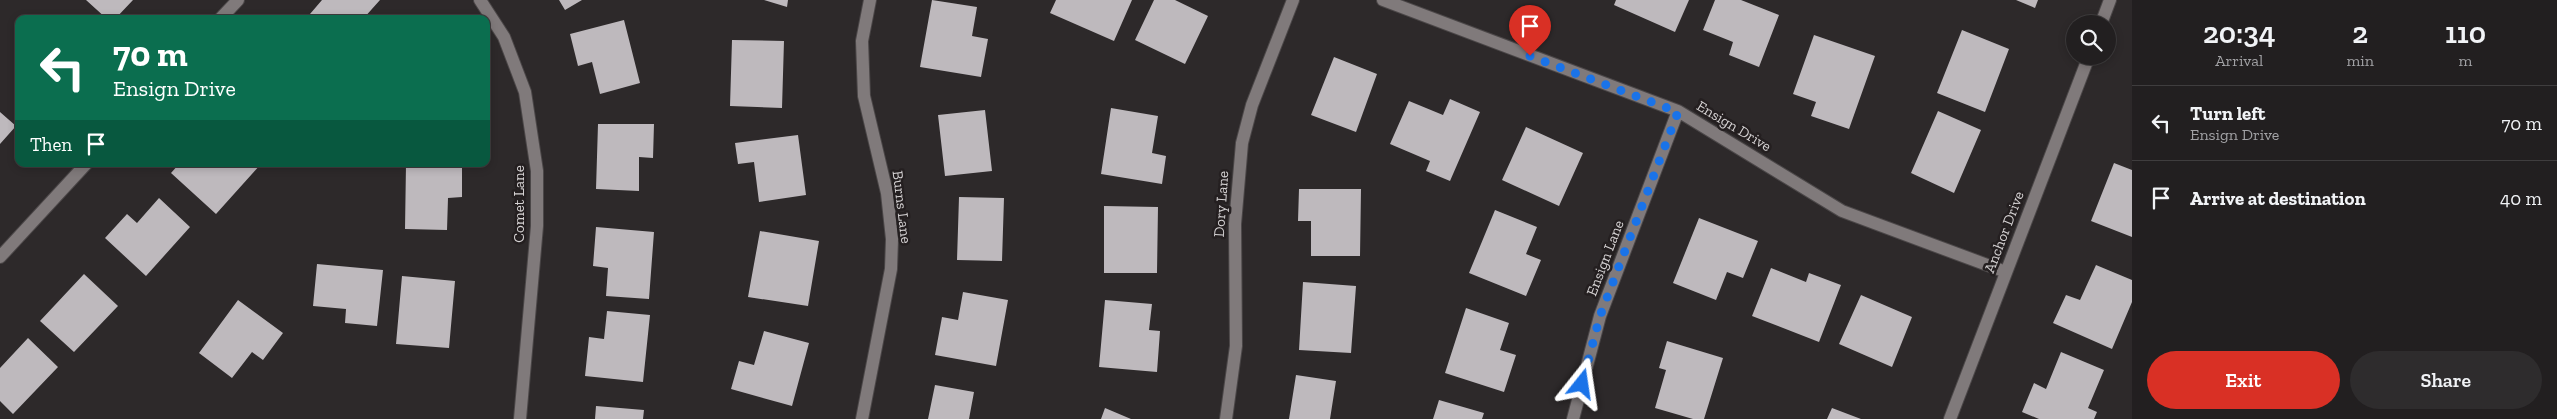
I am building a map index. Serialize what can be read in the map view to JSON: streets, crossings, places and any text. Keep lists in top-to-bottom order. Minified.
{"streets":{"street":["Ensign Drive","Comet Lane","Dory Lane","Burns Lane","Anchor Drive","Ensign Lane"]},"crossings":[["Ensign Drive","Anchor Drive"],["Ensign Drive","Ensign Lane"]],"page":{"eta":["20:34","Arrival","2","min","110","m"],"turn":["70 m","Ensign Drive"],"list":[{"name":"Turn left","note":"Ensign Drive","value":"70 m"},{"name":"Arrive at destination","value":"40 m"}],"then":"Then","buttons":["Exit","Share"]}}
